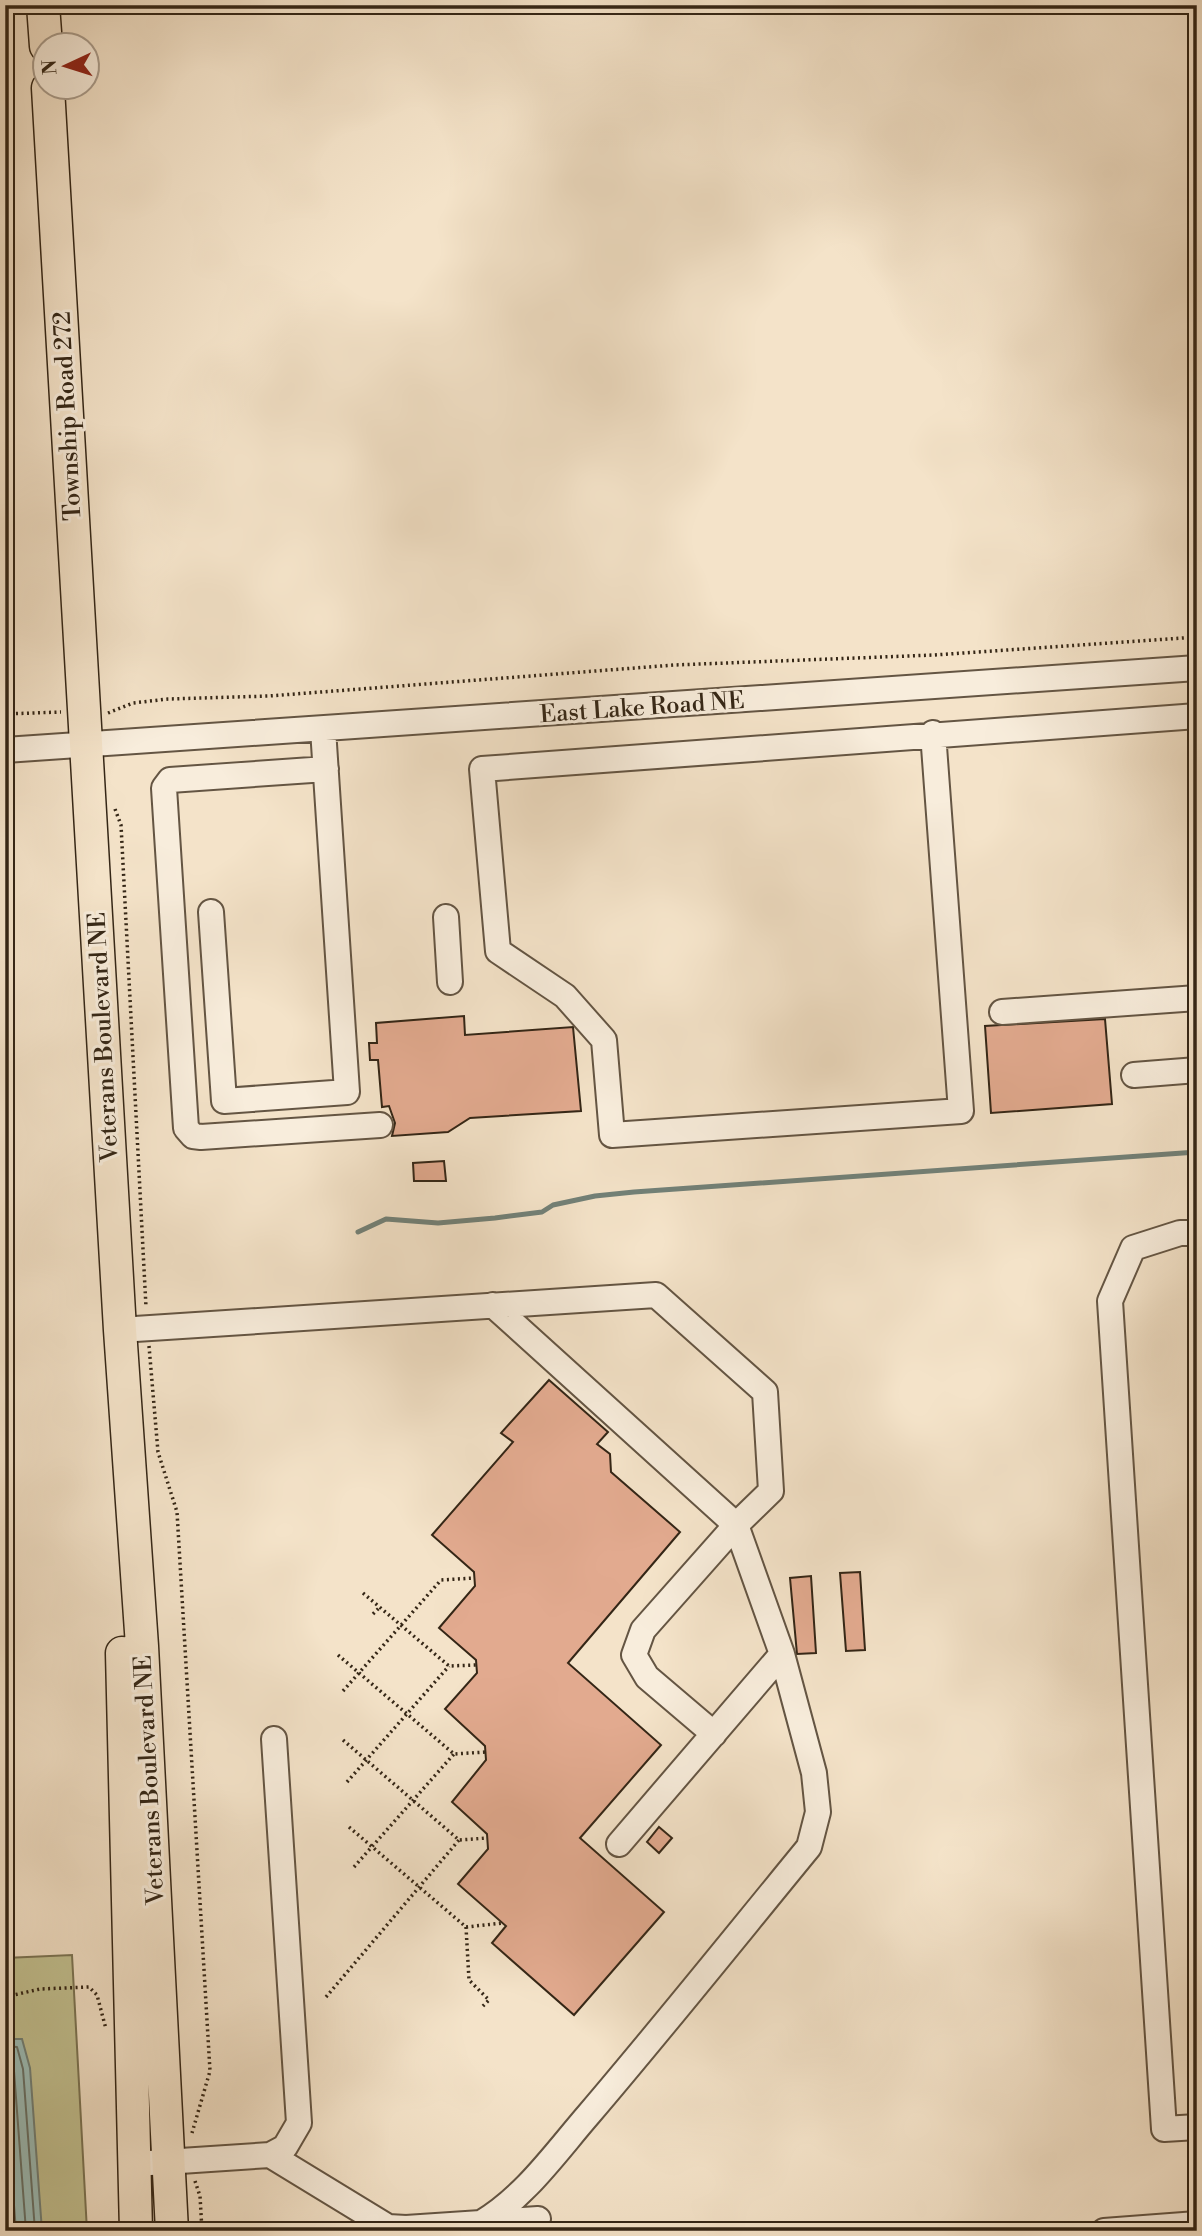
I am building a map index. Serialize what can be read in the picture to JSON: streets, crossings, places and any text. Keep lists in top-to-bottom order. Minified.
{"streets":{"main road":["Township Road 272","Veterans Boulevard NE"],"street":["East Lake Road NE"]},"crossings":[["Township Road 272","East Lake Road NE"],["Township Road 272","Veterans Boulevard NE"],["East Lake Road NE","Veterans Boulevard NE"]],"north":"left"}
